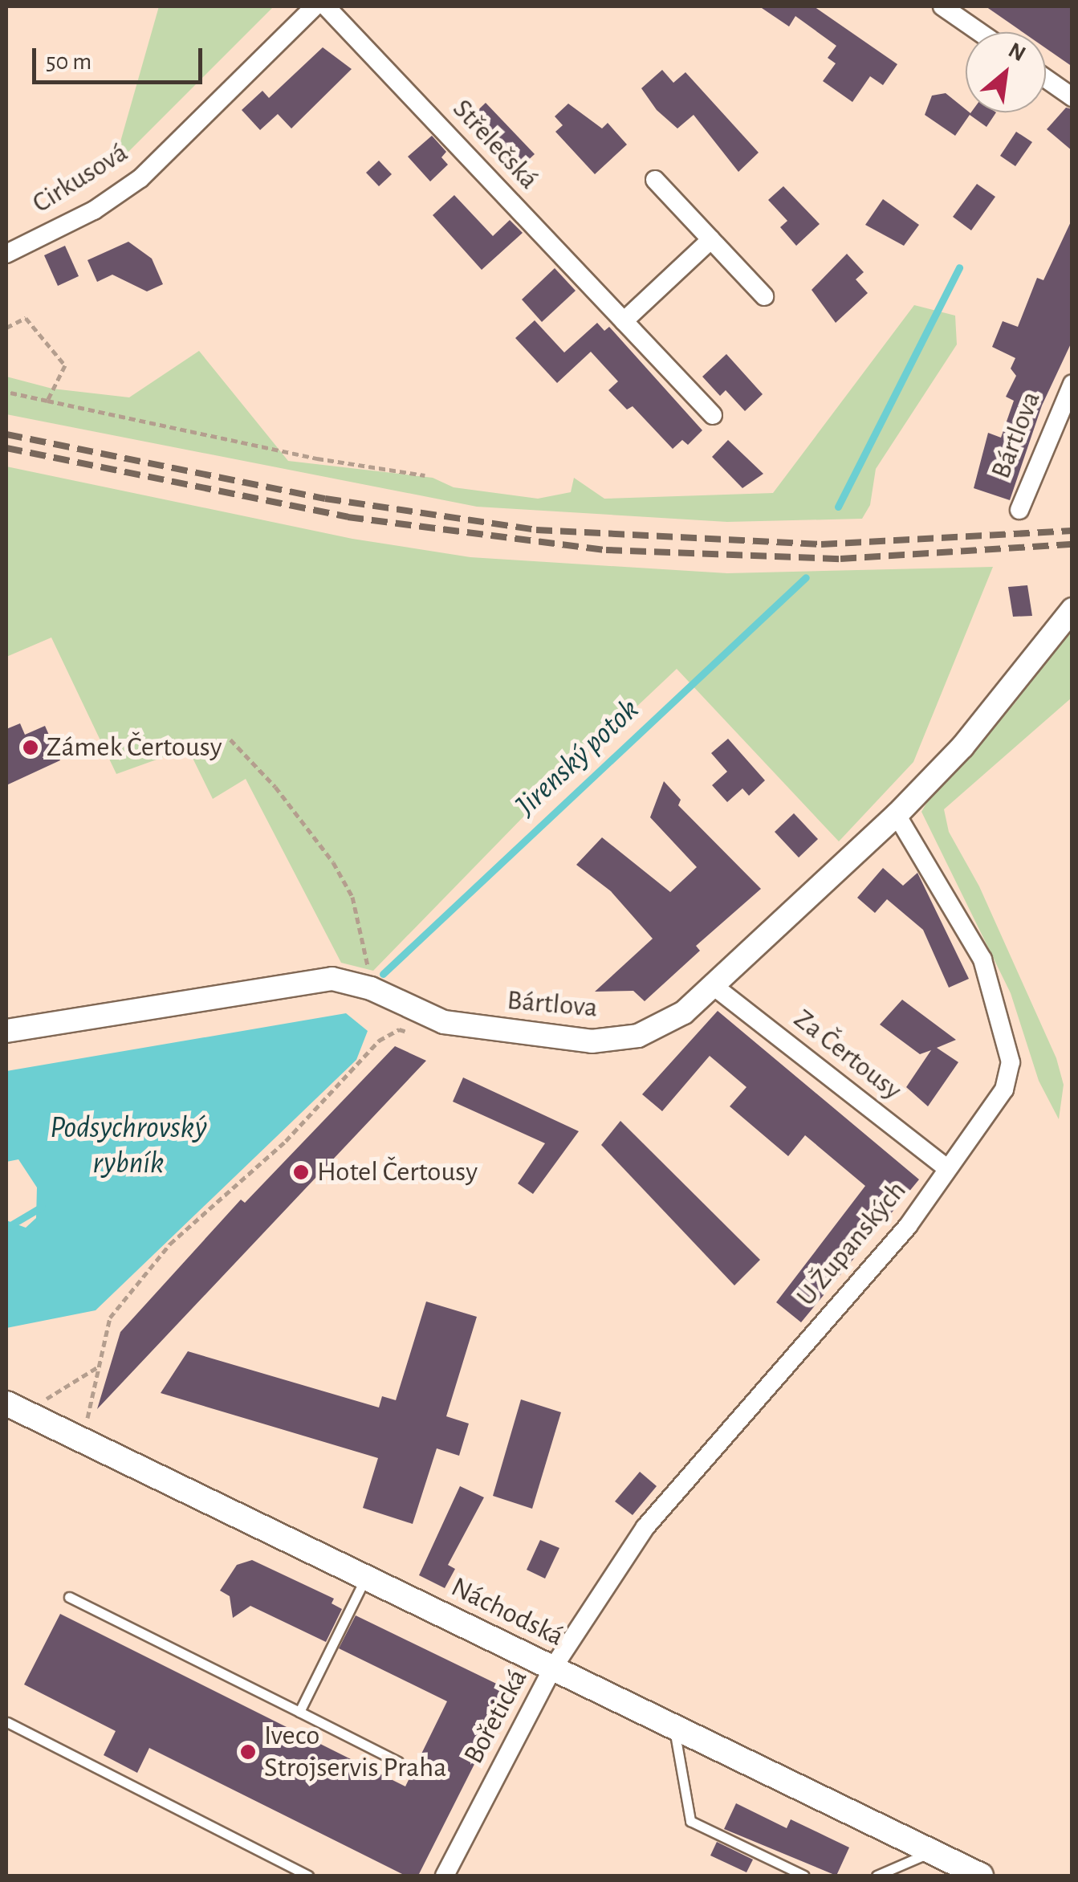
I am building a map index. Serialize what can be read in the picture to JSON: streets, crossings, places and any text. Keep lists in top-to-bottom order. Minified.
{"streets":{"main road":["Náchodská"],"street":["Střelečská","Cirkusová","Bártlova","Za Čertousy","U Županských","Bořetická"]},"crossings":[["Bártlova","Za Čertousy"],["Bártlova","U Županských"],["Za Čertousy","U Županských"],["U Županských","Náchodská"],["U Županských","Bořetická"],["Náchodská","Bořetická"]],"water":["Jirenský potok","Podsychrovský rybník"],"places":["Zámek Čertousy","Hotel Čertousy","Iveco Strojservis Praha"],"scale_bar":"50 m","north":"top right"}
